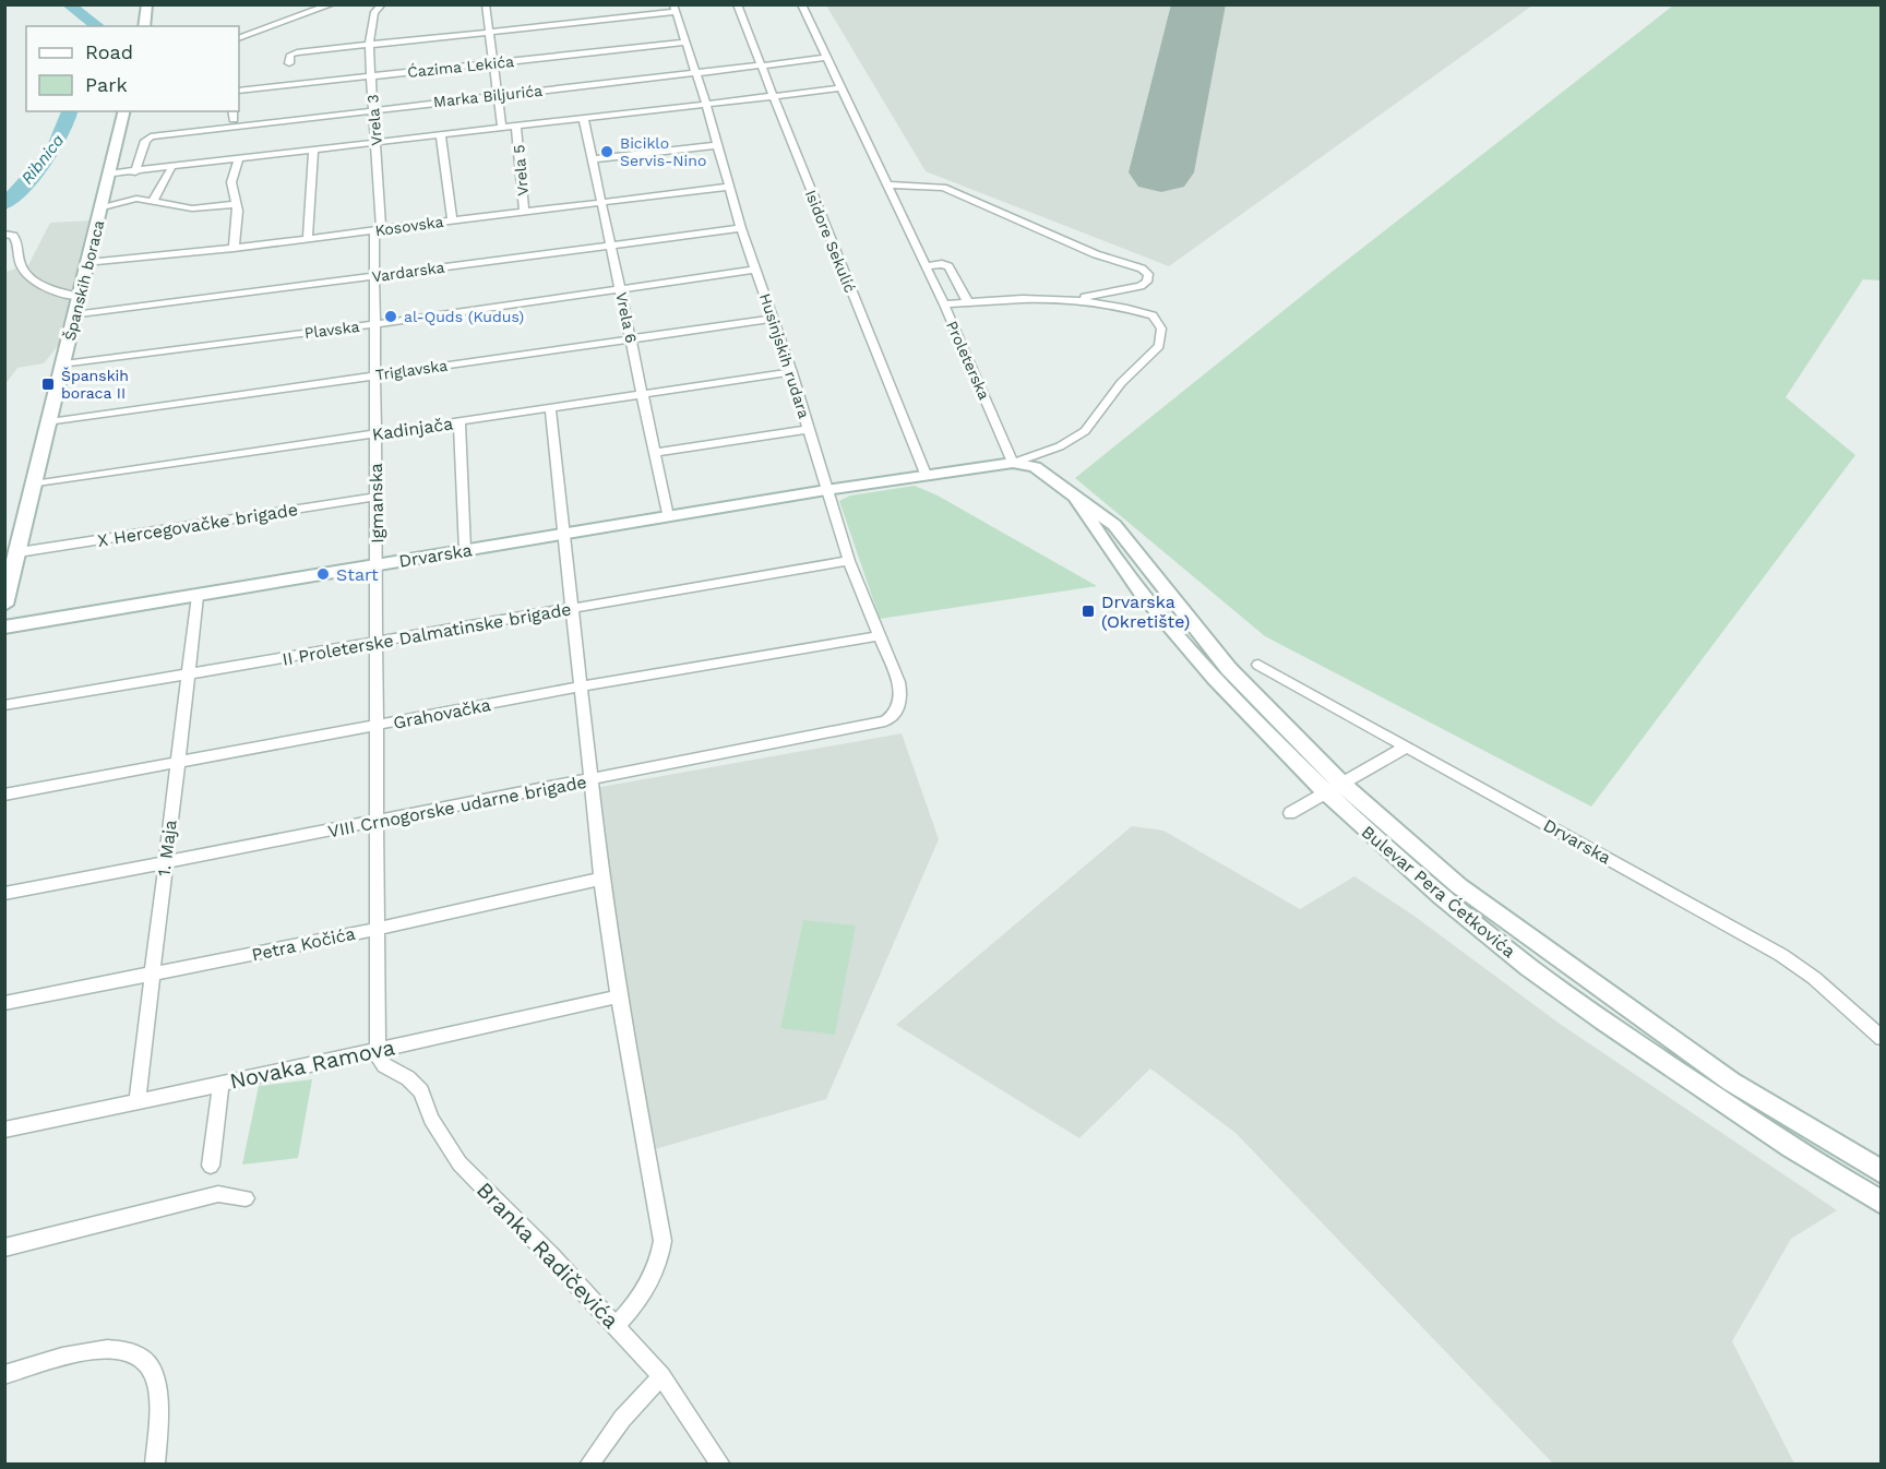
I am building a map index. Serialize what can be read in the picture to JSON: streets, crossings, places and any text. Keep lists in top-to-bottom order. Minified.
{"streets":{"main road":["Španskih boraca","Drvarska","Bulevar Pera Ćetkovića"],"street":["Ćazima Lekića","Marka Biljurića","Vrela 3","Vrela 5","Kosovska","Isidore Sekulić","Vardarska","Vrela 6","Plavska","Husinjskih rudara","Proleterska","Triglavska","Kadinjača","Igmanska","X Hercegovačke brigade","II Proleterske Dalmatinske brigade","Grahovačka","VIII Crnogorske udarne brigade","1. Maja","Petra Kočića","Novaka Ramova","Branka Radičevića"]},"crossings":[["Ćazima Lekića","Vrela 3"],["Ćazima Lekića","Vrela 5"],["Ćazima Lekića","Husinjskih rudara"],["Marka Biljurića","Vrela 3"],["Marka Biljurića","Vrela 5"],["Marka Biljurića","Isidore Sekulić"],["Marka Biljurića","Husinjskih rudara"],["Marka Biljurića","Proleterska"],["Vrela 3","Kosovska"],["Vrela 3","Igmanska"],["Vrela 5","Kosovska"],["Kosovska","Španskih boraca"],["Kosovska","Vrela 6"],["Kosovska","Husinjskih rudara"],["Kosovska","Igmanska"],["Vardarska","Španskih boraca"],["Vardarska","Vrela 6"],["Vardarska","Husinjskih rudara"],["Vardarska","Igmanska"],["Španskih boraca","Plavska"],["Španskih boraca","Triglavska"],["Španskih boraca","Kadinjača"],["Španskih boraca","X Hercegovačke brigade"],["Vrela 6","Plavska"],["Vrela 6","Triglavska"],["Vrela 6","Kadinjača"],["Vrela 6","Drvarska"],["Plavska","Husinjskih rudara"],["Plavska","Igmanska"],["Husinjskih rudara","Triglavska"],["Husinjskih rudara","Kadinjača"],["Husinjskih rudara","Drvarska"],["Husinjskih rudara","II Proleterske Dalmatinske brigade"],["Husinjskih rudara","Grahovačka"],["Husinjskih rudara","VIII Crnogorske udarne brigade"],["Proleterska","Bulevar Pera Ćetkovića"],["Triglavska","Igmanska"],["Kadinjača","Igmanska"],["Igmanska","X Hercegovačke brigade"],["Igmanska","Drvarska"],["Igmanska","II Proleterske Dalmatinske brigade"],["Igmanska","Grahovačka"],["Igmanska","VIII Crnogorske udarne brigade"],["Igmanska","Petra Kočića"],["Igmanska","Novaka Ramova"],["Igmanska","Branka Radičevića"],["Drvarska","1. Maja"],["II Proleterske Dalmatinske brigade","1. Maja"],["Grahovačka","1. Maja"],["VIII Crnogorske udarne brigade","1. Maja"],["1. Maja","Petra Kočića"],["1. Maja","Novaka Ramova"],["Novaka Ramova","Branka Radičevića"]],"water":["Ribnica"],"places":{"other":["Biciklo Servis-Nino","al-Quds (Kudus)","Start"],"transit":["Španskih boraca II","Drvarska (Okretište)"]},"legend":["Road","Park"]}
